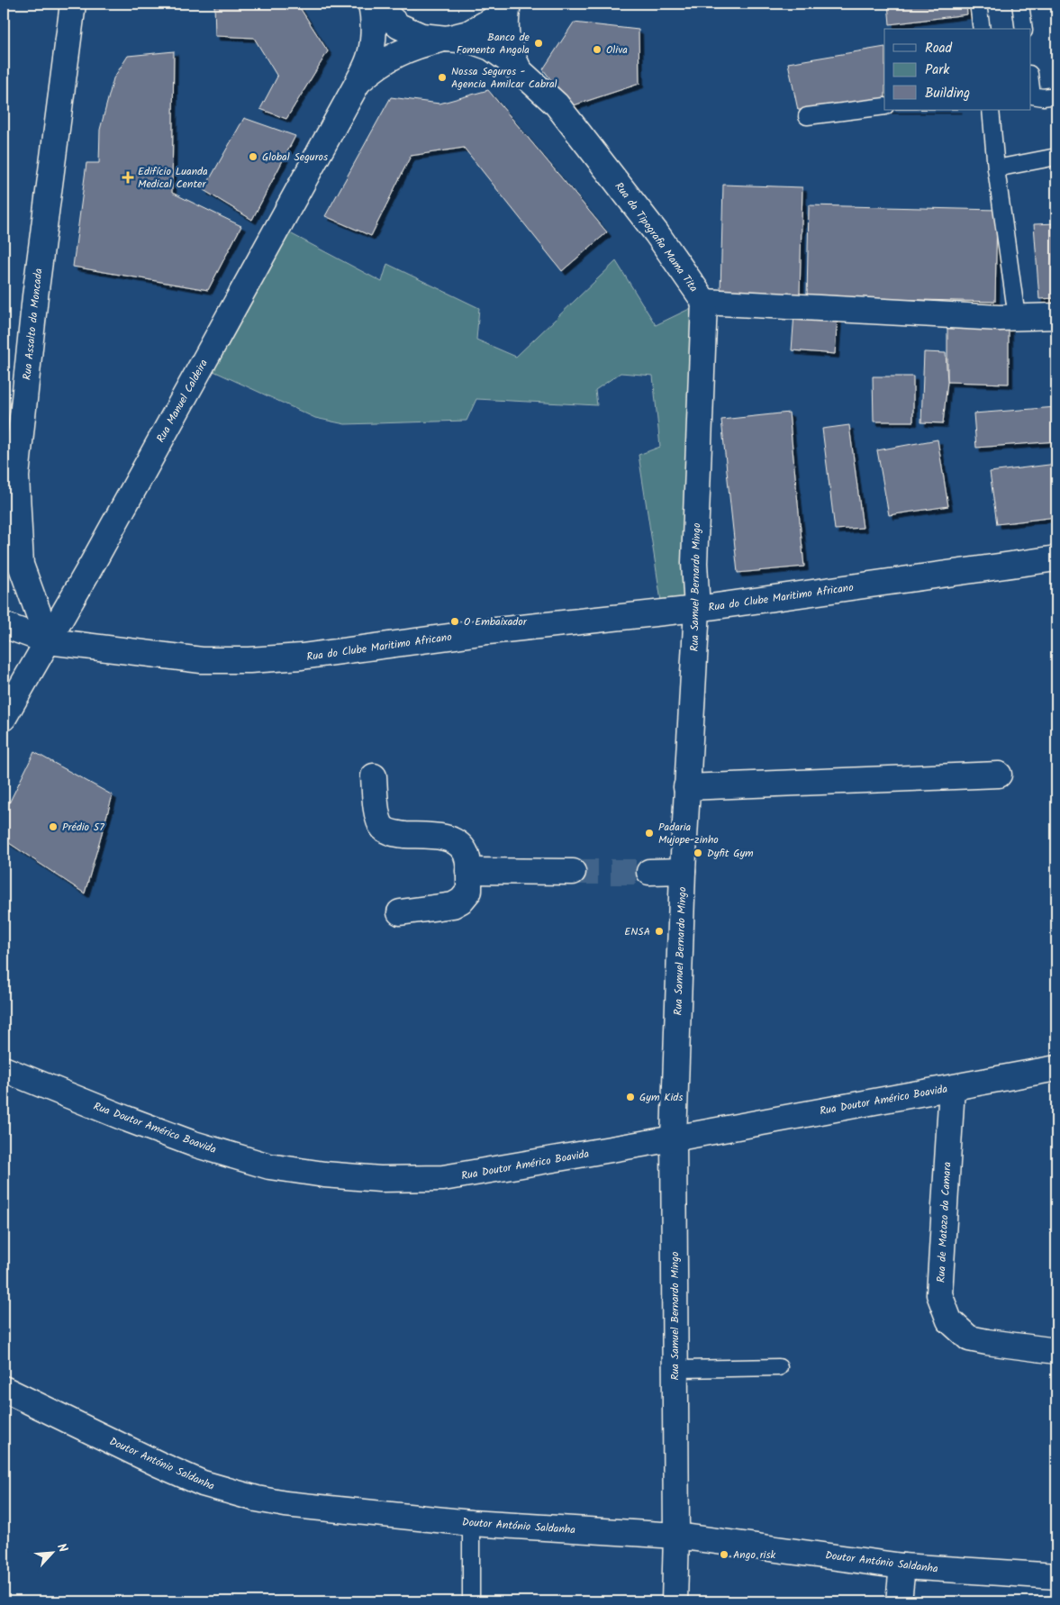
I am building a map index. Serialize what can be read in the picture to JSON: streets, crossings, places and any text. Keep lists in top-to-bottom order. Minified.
{"streets":{"street":["Rua da Tipografia Mama Tita","Rua Assalto da Moncada","Rua Manuel Caldeira","Rua Samuel Bernardo Mingo","Rua do Clube Maritimo Africano","Rua Doutor Américo Boavida","Rua de Matozo da Camara","Doutor António Saldanha"]},"crossings":[["Rua da Tipografia Mama Tita","Rua Manuel Caldeira"],["Rua da Tipografia Mama Tita","Rua Samuel Bernardo Mingo"],["Rua Assalto da Moncada","Rua Manuel Caldeira"],["Rua Assalto da Moncada","Rua do Clube Maritimo Africano"],["Rua Manuel Caldeira","Rua do Clube Maritimo Africano"],["Rua Samuel Bernardo Mingo","Rua do Clube Maritimo Africano"],["Rua Samuel Bernardo Mingo","Rua Doutor Américo Boavida"],["Rua Samuel Bernardo Mingo","Doutor António Saldanha"],["Rua Doutor Américo Boavida","Rua de Matozo da Camara"]],"places":{"other":["Banco de Fomento Angola","Oliva","Nossa Seguros - Agencia Amilcar Cabral","Global Seguros","O Embaixador","Prédio 57","Padaria Mujope-zinho","Dyfit Gym","ENSA","Gym Kids","Ango risk"],"health":["Edifício Luanda Medical Center"]},"legend":["Road","Park","Building"],"north":"top right"}
